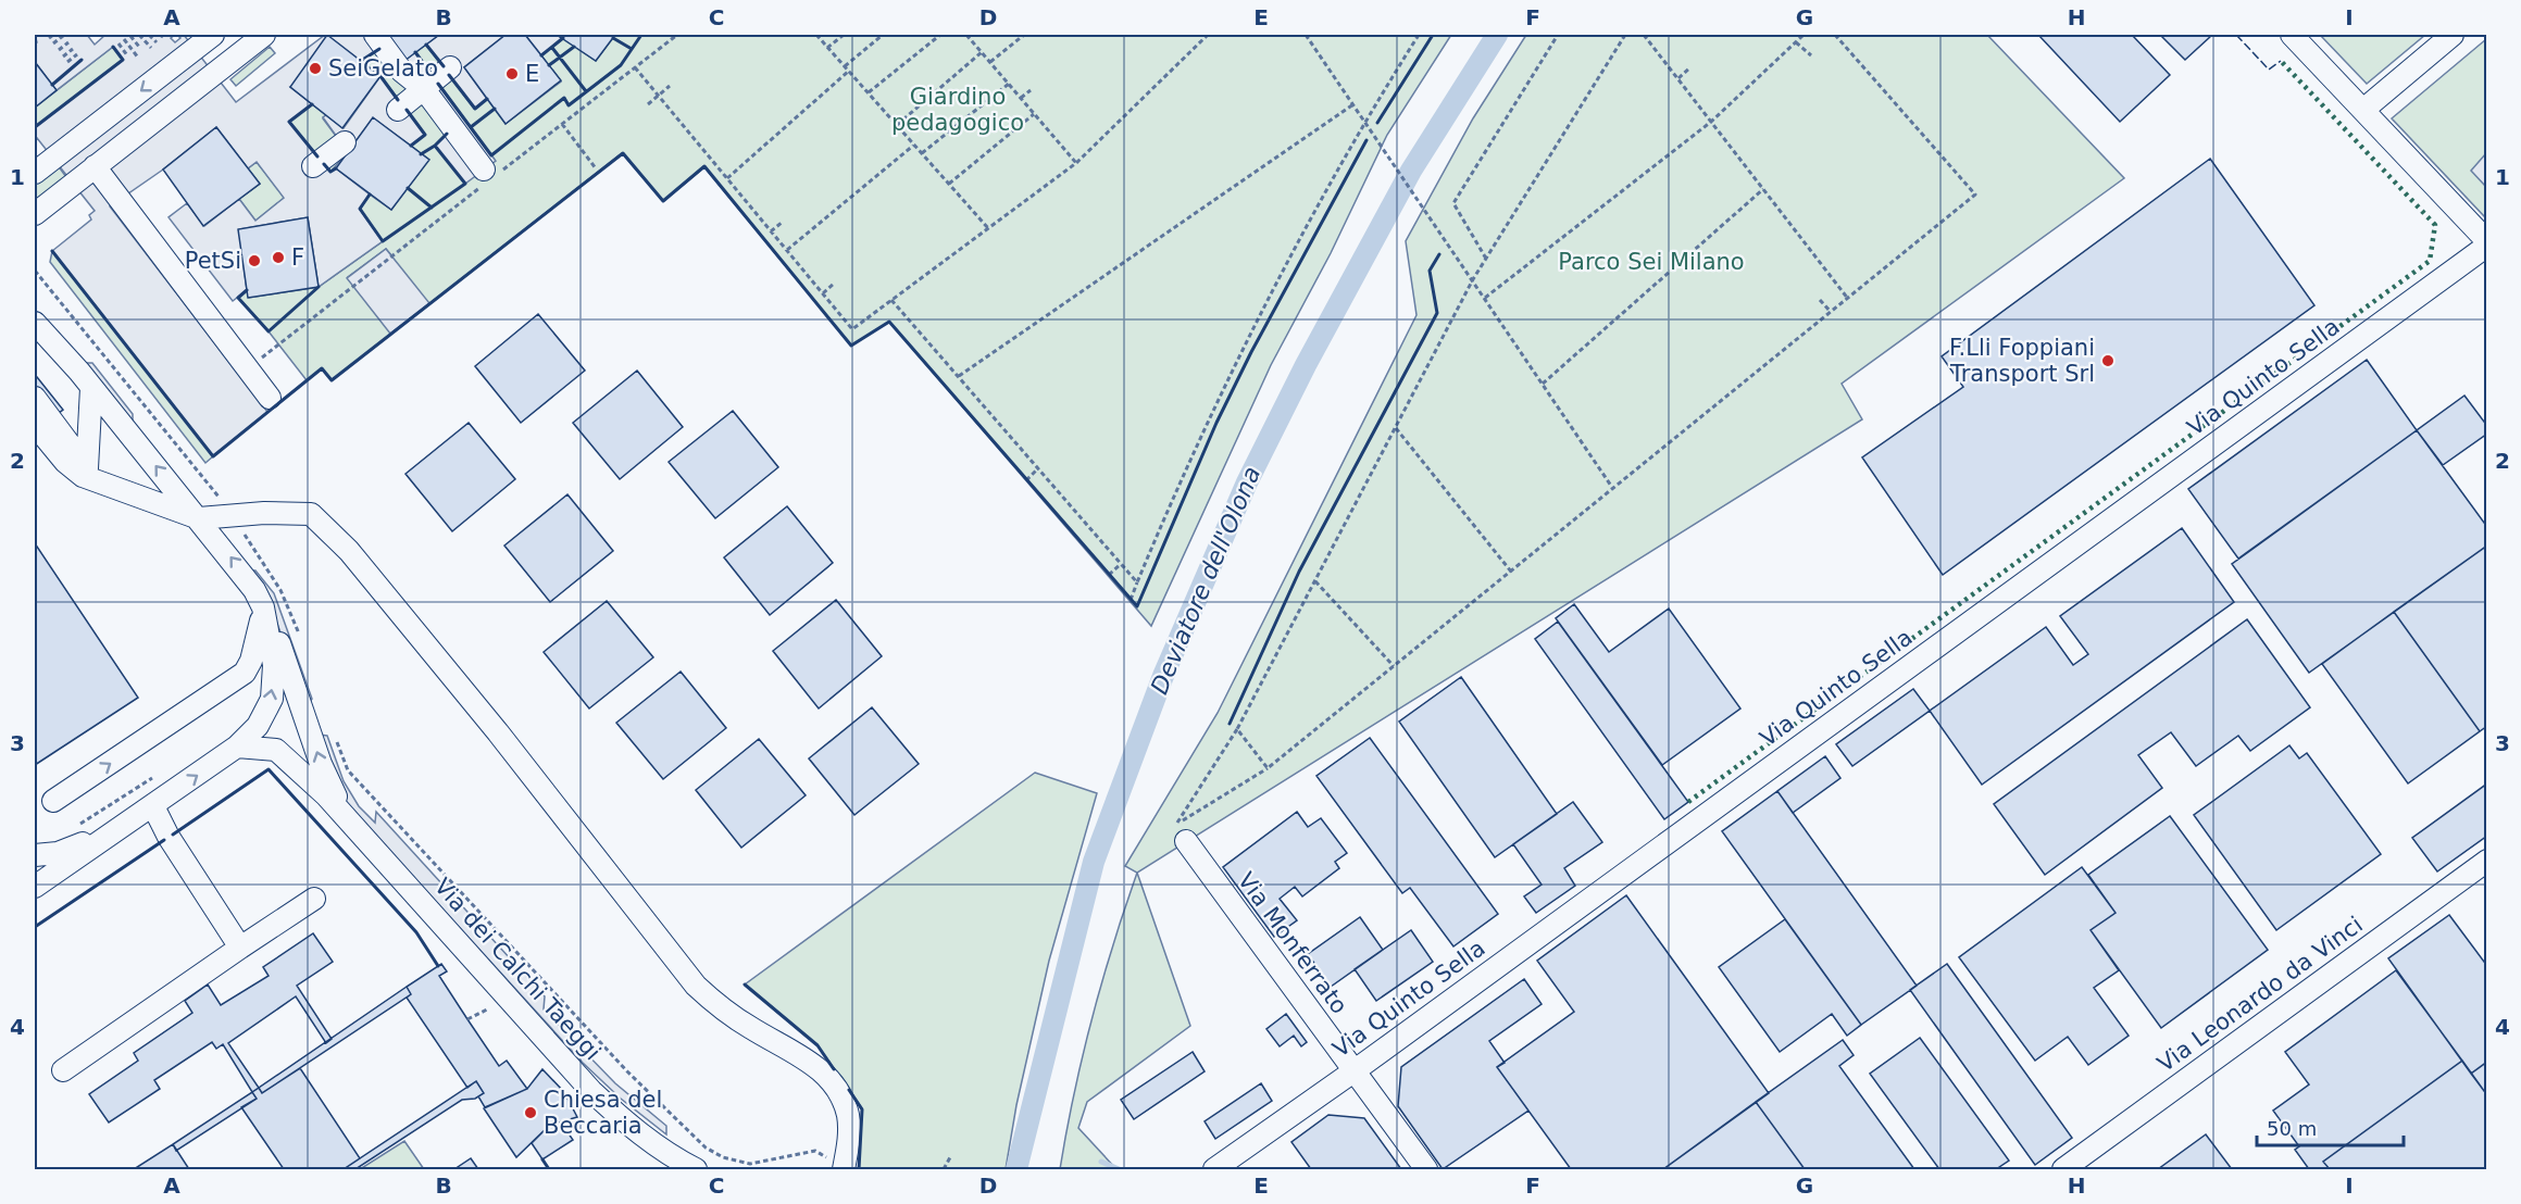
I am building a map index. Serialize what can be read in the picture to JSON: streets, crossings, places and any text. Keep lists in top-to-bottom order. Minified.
{"streets":{"street":["Via Quinto Sella","Via Monferrato","Via dei Calchi Taeggi","Via Leonardo da Vinci"]},"crossings":[["Via Quinto Sella","Via Monferrato"]],"water":["Deviatore dell'Olona"],"parks":["Giardino pedagogico","Parco Sei Milano"],"places":["SeiGelato","E","F","PetSi","F.Lli Foppiani Transport Srl","Chiesa del Beccaria"],"scale_bar":"50 m","grid":{"columns":["A","B","C","D","E","F","G","H","I"],"rows":["1","2","3","4"]}}
